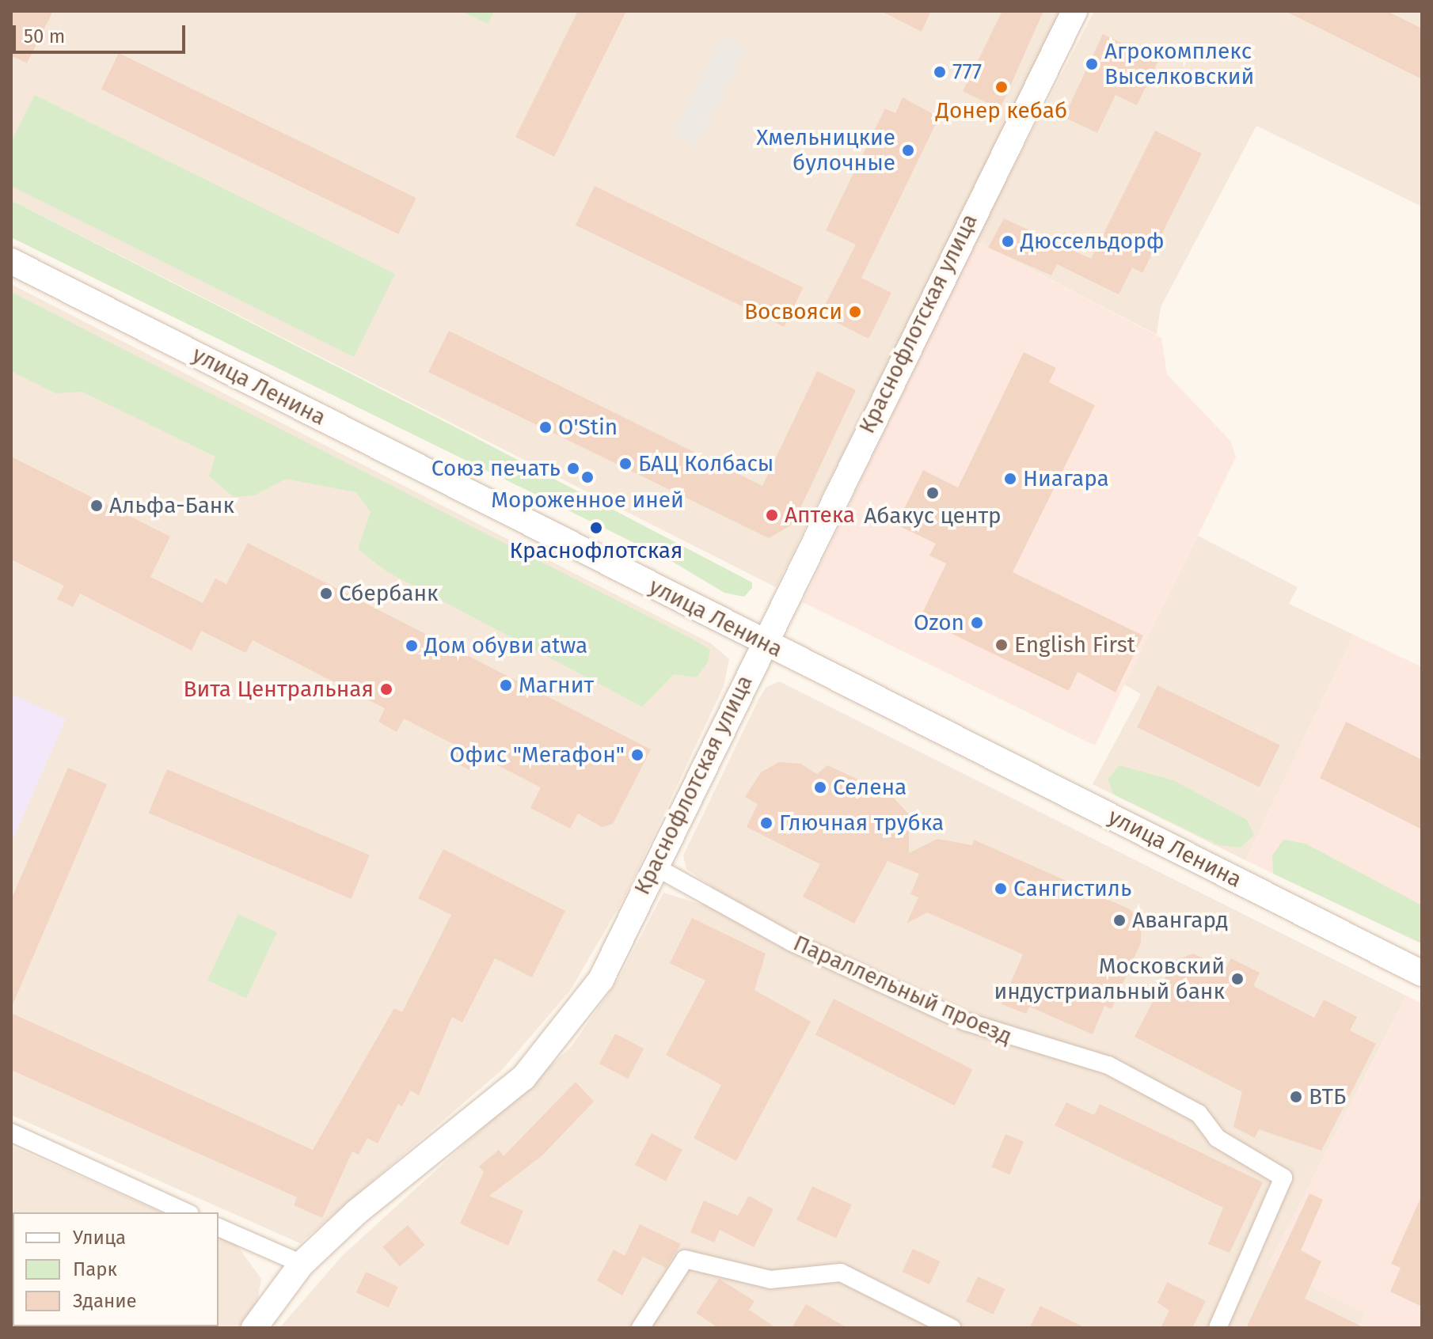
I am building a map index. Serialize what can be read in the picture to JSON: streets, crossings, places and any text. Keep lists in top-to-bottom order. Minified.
{"streets":{"main road":["Краснофлотская улица","улица Ленина"],"street":["Параллельный проезд"]},"crossings":[["Краснофлотская улица","улица Ленина"],["Краснофлотская улица","Параллельный проезд"]],"places":["Агрокомплекс Выселковский","777","Донер кебаб","Хмельницкие булочные","Дюссельдорф","Восвояси","O'Stin","БАЦ Колбасы","Союз печать","Мороженное иней","Ниагара","Абакус центр","Альфа-Банк","Аптека","Краснофлотская","Сбербанк","Ozon","English First","Дом обуви atwa","Магнит","Вита Центральная","Офис \"Мегафон\"","Селена","Глючная трубка","Сангистиль","Авангард","Московский индустриальный банк","ВТБ"],"legend":["Улица","Парк","Здание"],"scale_bar":"50 m"}
